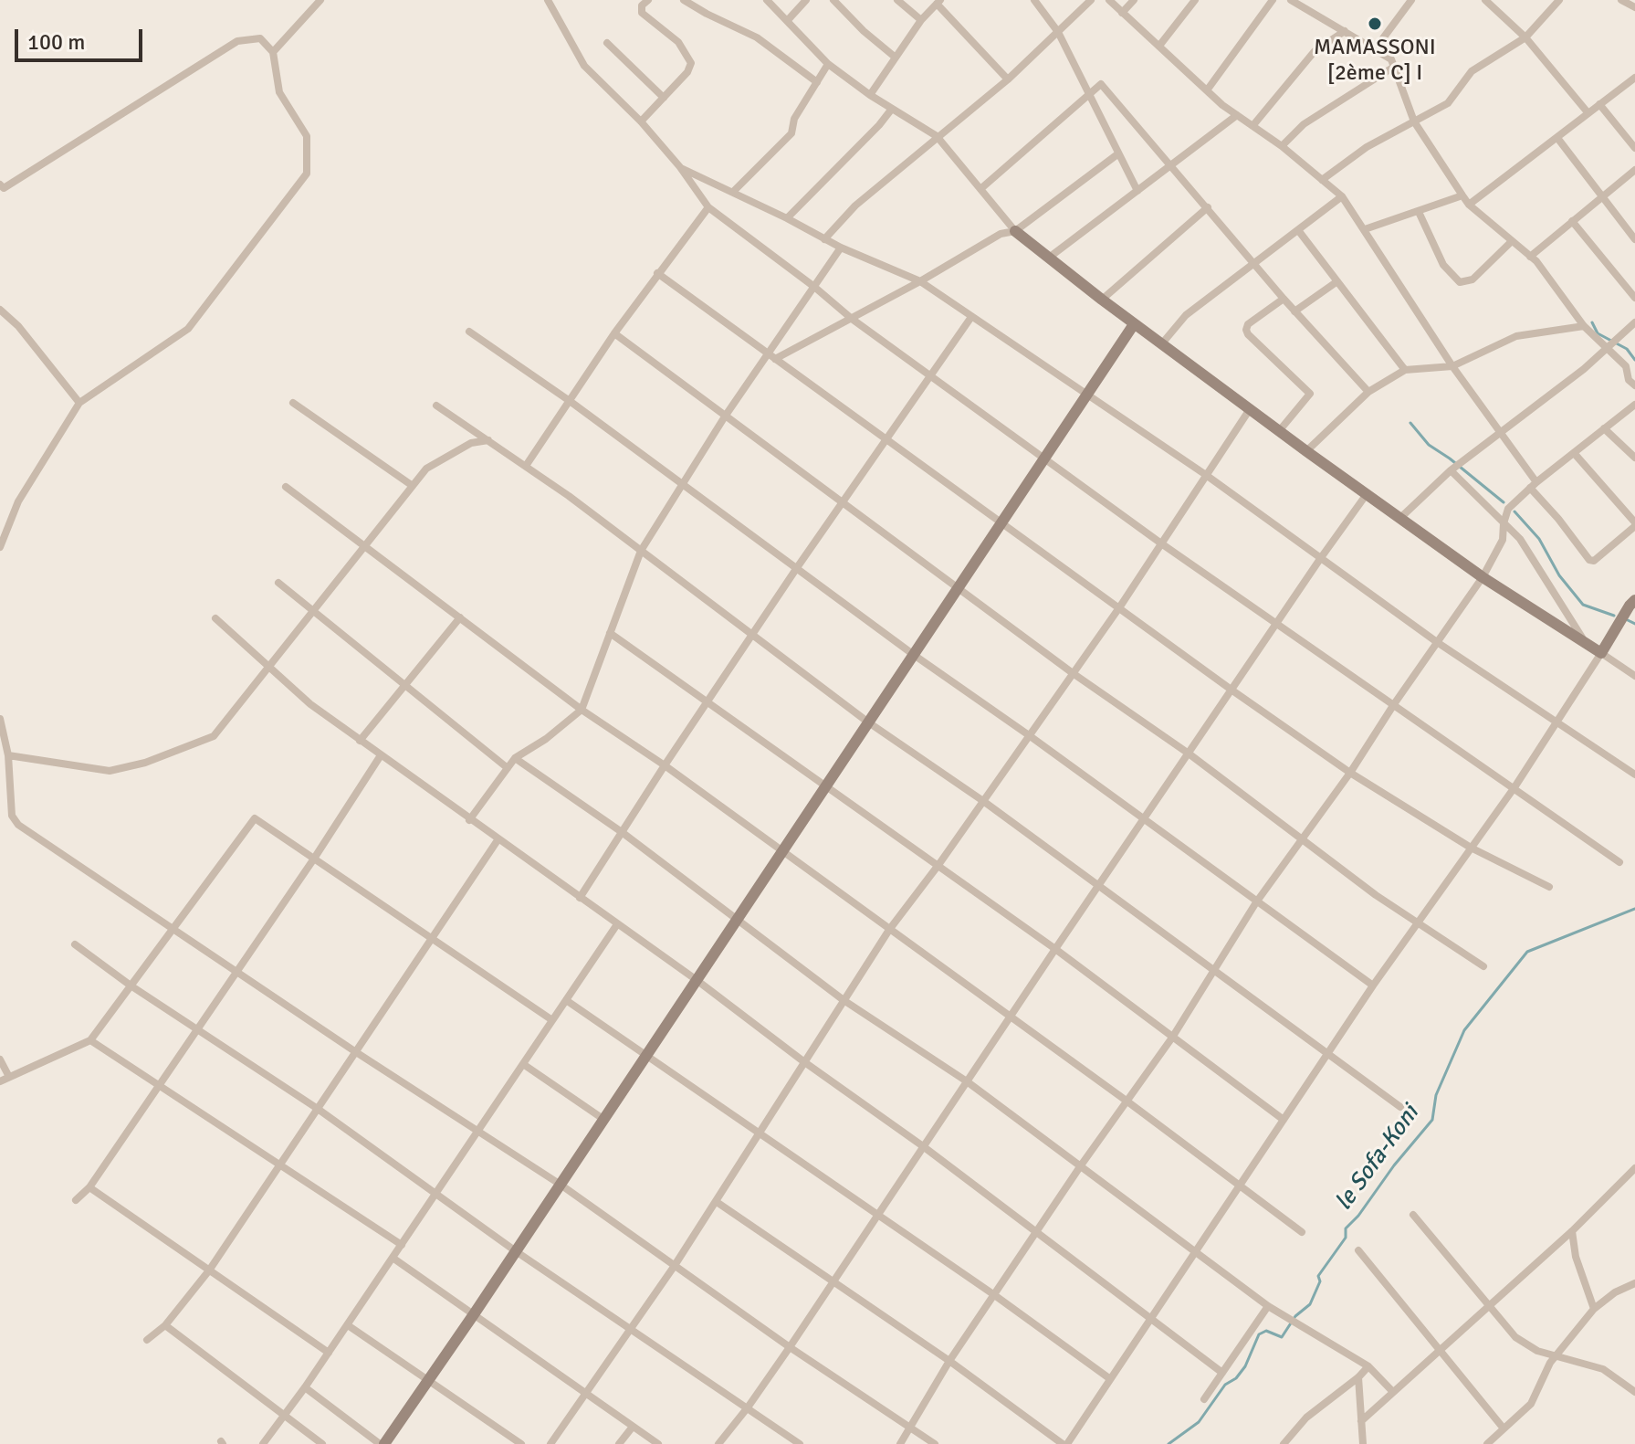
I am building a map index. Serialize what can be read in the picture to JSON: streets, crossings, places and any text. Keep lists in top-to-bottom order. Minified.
{"water":["le Sofa-Koni"],"places":["MAMASSONI [2ème C] I"],"scale_bar":"100 m"}
